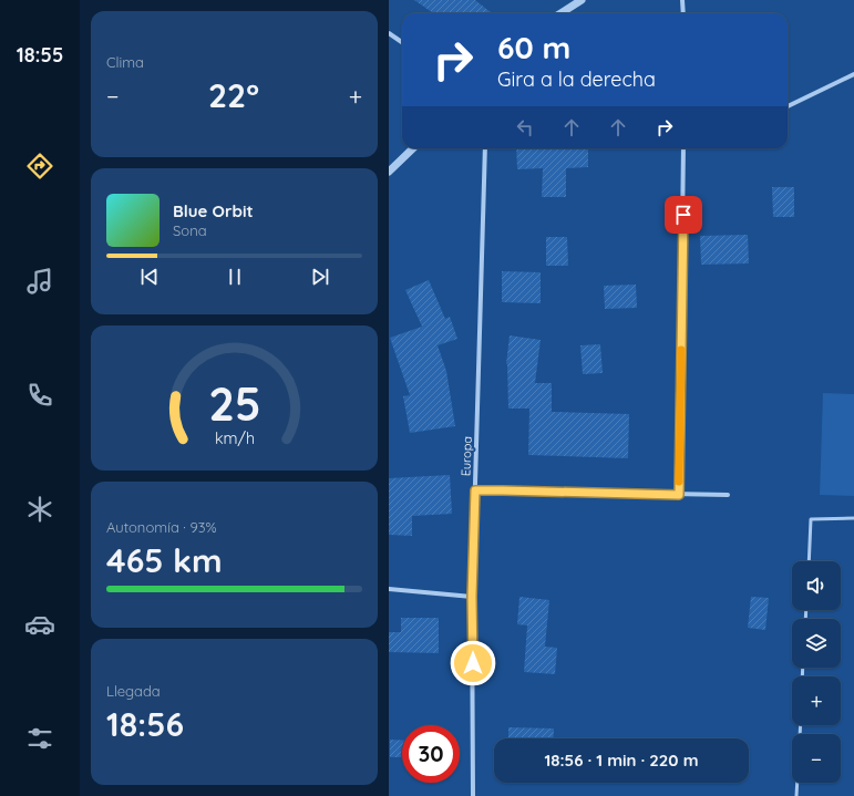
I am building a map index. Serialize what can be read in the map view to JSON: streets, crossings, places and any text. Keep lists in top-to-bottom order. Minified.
{"streets":{"street":["Europa"]},"page":{"tabs":"18:55","tile":["Clima",["Autonomía · 93%","465 km"],["Llegada","18:56"]],"turn":["60 m","Gira a la derecha"],"heat":["−","22°","+"],"song":["Blue Orbit","Sona"],"map_buttons":["+","−"],"limit":"30","trip":"18:56 · 1 min · 220 m","gauge":["25","km/h"]}}
